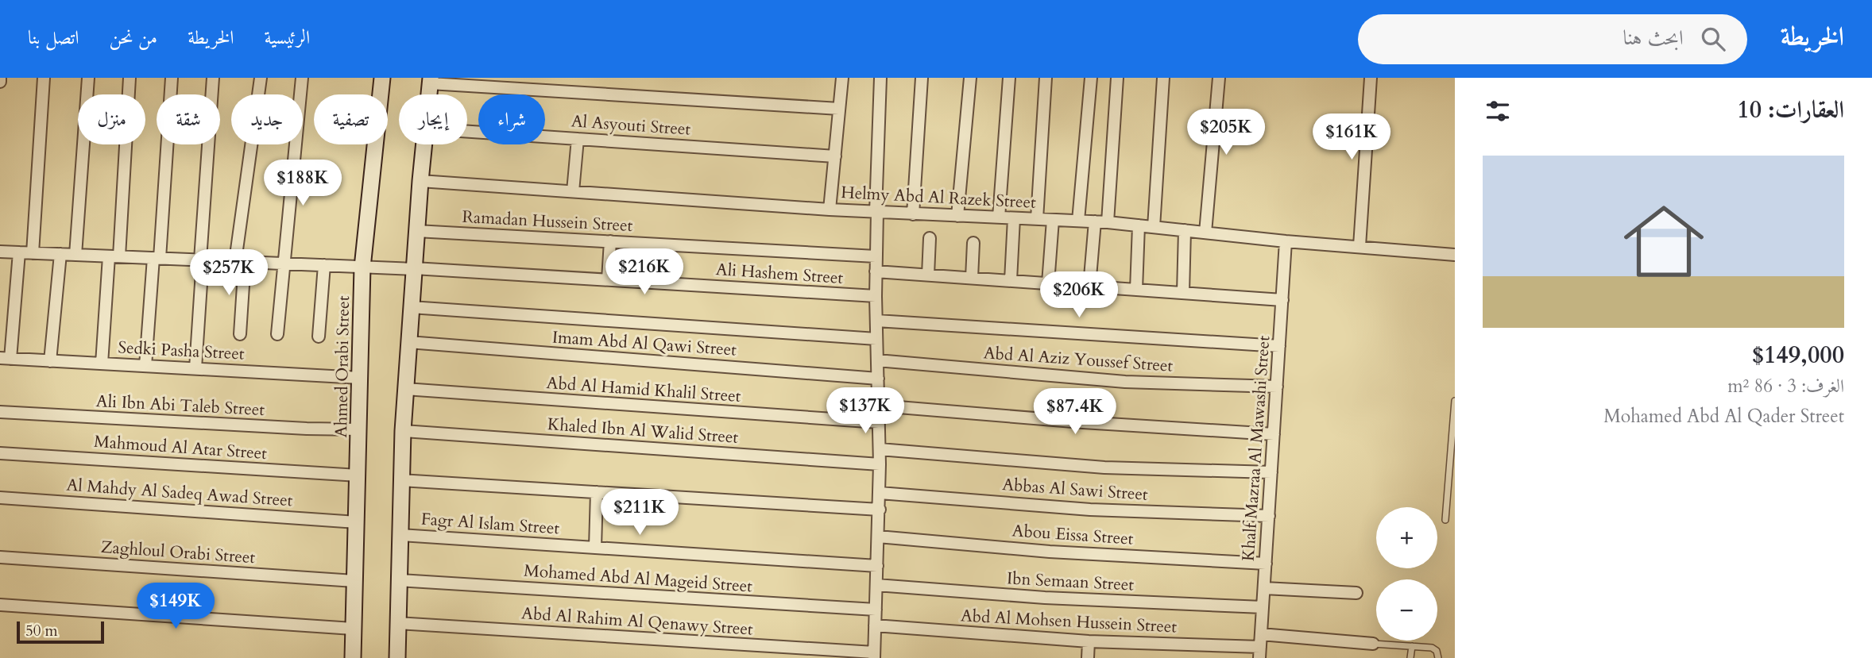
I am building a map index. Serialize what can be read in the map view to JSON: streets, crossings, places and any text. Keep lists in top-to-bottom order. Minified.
{"streets":{"street":["Al Asyouti Street","Helmy Abd Al Razek Street","Ramadan Hussein Street","Ali Hashem Street","Imam Abd Al Qawi Street","Sedki Pasha Street","Abd Al Aziz Youssef Street","Ahmed Orabi Street","Abd Al Hamid Khalil Street","Ali Ibn Abi Taleb Street","Khaled Ibn Al Walid Street","Mahmoud Al Atar Street","Khalf Mazraa Al Mawashi Street","Abbas Al Sawi Street","Al Mahdy Al Sadeq Awad Street","Fagr Al Islam Street","Abou Eissa Street","Zaghloul Orabi Street","Mohamed Abd Al Mageid Street","Ibn Semaan Street","Abd Al Rahim Al Qenawy Street","Abd Al Mohsen Hussein Street"]},"crossings":[["Helmy Abd Al Razek Street","Khalf Mazraa Al Mawashi Street"],["Ali Hashem Street","Ahmed Orabi Street"],["Sedki Pasha Street","Ahmed Orabi Street"],["Abd Al Aziz Youssef Street","Khalf Mazraa Al Mawashi Street"],["Ahmed Orabi Street","Ali Ibn Abi Taleb Street"],["Ahmed Orabi Street","Mahmoud Al Atar Street"],["Ahmed Orabi Street","Al Mahdy Al Sadeq Awad Street"],["Ahmed Orabi Street","Zaghloul Orabi Street"],["Khalf Mazraa Al Mawashi Street","Abbas Al Sawi Street"],["Khalf Mazraa Al Mawashi Street","Abou Eissa Street"],["Khalf Mazraa Al Mawashi Street","Ibn Semaan Street"],["Khalf Mazraa Al Mawashi Street","Abd Al Mohsen Hussein Street"]],"scale_bar":"50 m","page":{"header":"الخريطة","search":"ابحث هنا","nav":["الرئيسية","الخريطة","من نحن","اتصل بنا"],"heading":"العقارات: 10","chip":["شراء","إيجار","تصفية","جديد","شقة","منزل"],"price":["$205K","$161K","$188K","$216K","$257K","$206K","$137K","$87.4K","$211K","$149K"],"list":[{"name":"$149,000","note":"الغرف: 3 · 86 m² · Mohamed Abd Al Qader Street"}],"map_buttons":["+","−"],"scale":"50 m"}}
